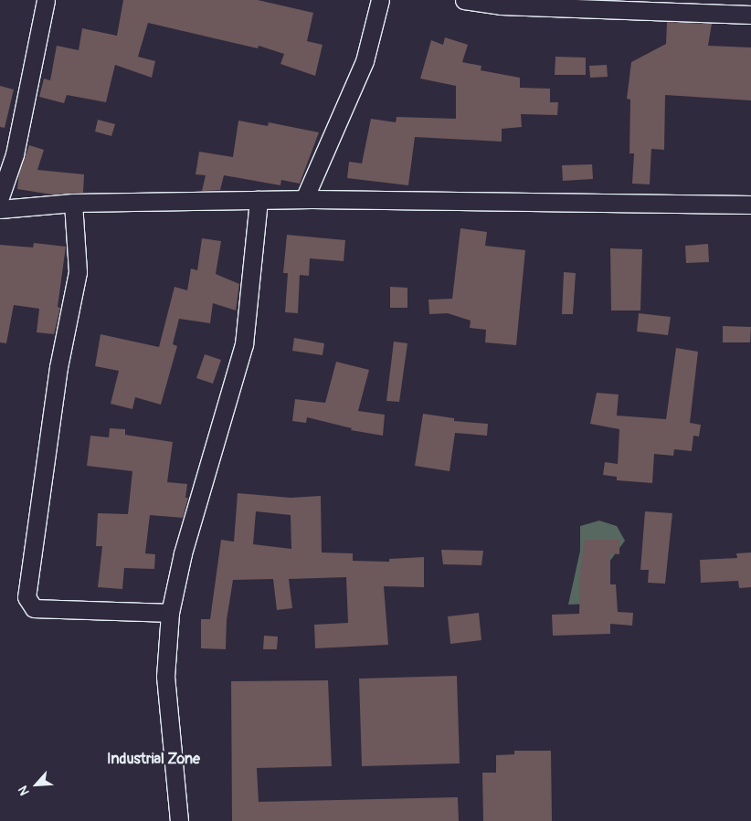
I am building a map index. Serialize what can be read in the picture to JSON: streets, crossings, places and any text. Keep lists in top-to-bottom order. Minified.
{"districts":["Industrial Zone"],"north":"bottom left"}
